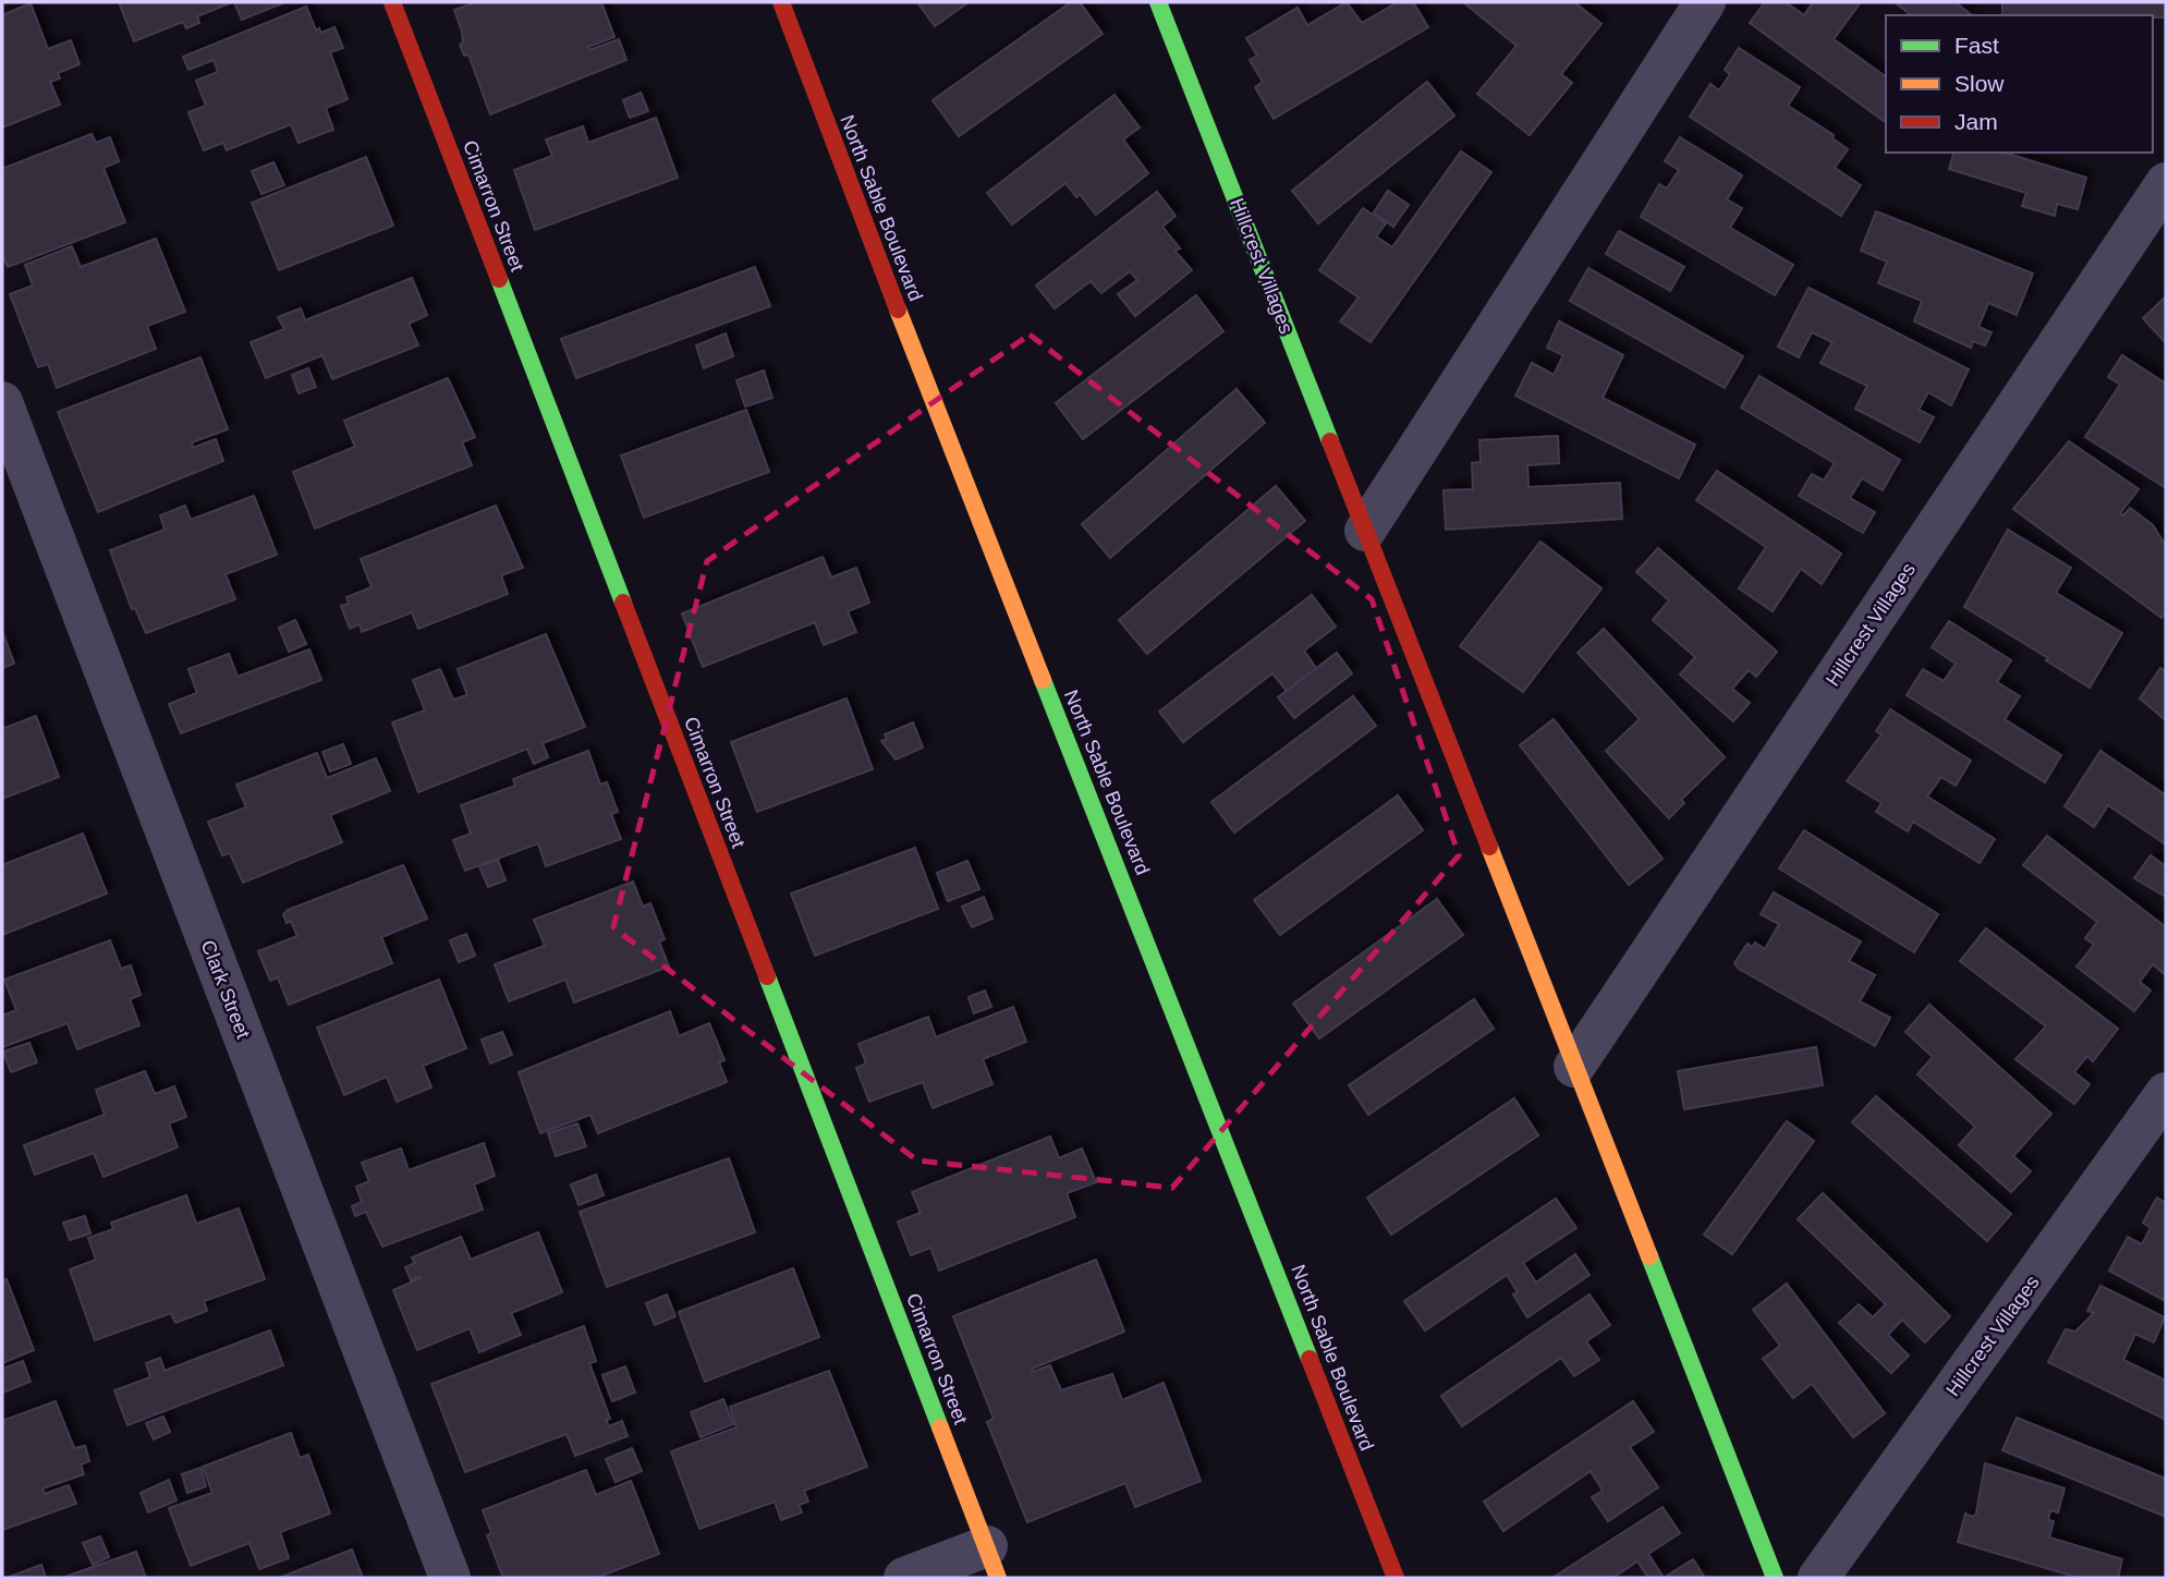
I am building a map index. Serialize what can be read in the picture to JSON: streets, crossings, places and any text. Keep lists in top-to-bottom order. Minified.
{"streets":{"street":["Cimarron Street","North Sable Boulevard","Hillcrest Villages","Clark Street"]},"legend":["Fast","Slow","Jam"]}
